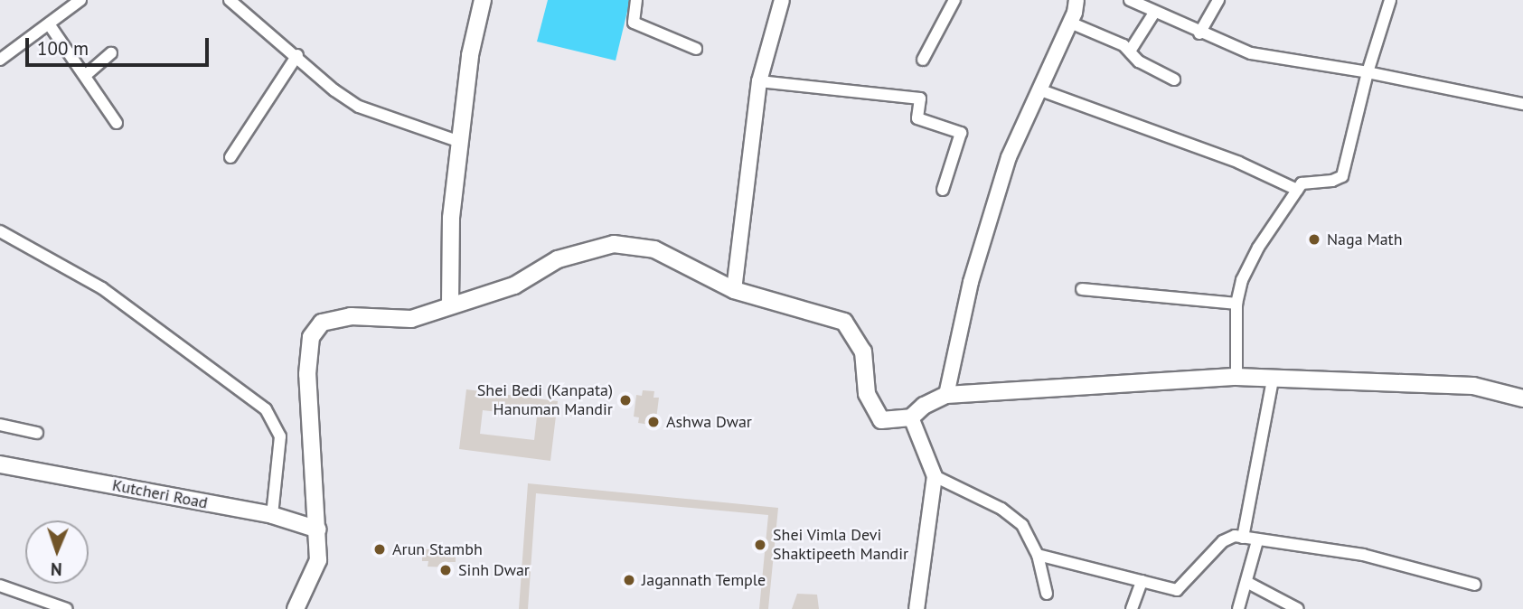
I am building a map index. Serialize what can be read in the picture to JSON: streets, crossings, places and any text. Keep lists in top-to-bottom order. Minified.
{"streets":{"main road":["Kutcheri Road"]},"places":["Naga Math","Shei Bedi (Kanpata) Hanuman Mandir","Ashwa Dwar","Shei Vimla Devi Shaktipeeth Mandir","Arun Stambh","Sinh Dwar","Jagannath Temple"],"scale_bar":"100 m","north":"bottom"}
